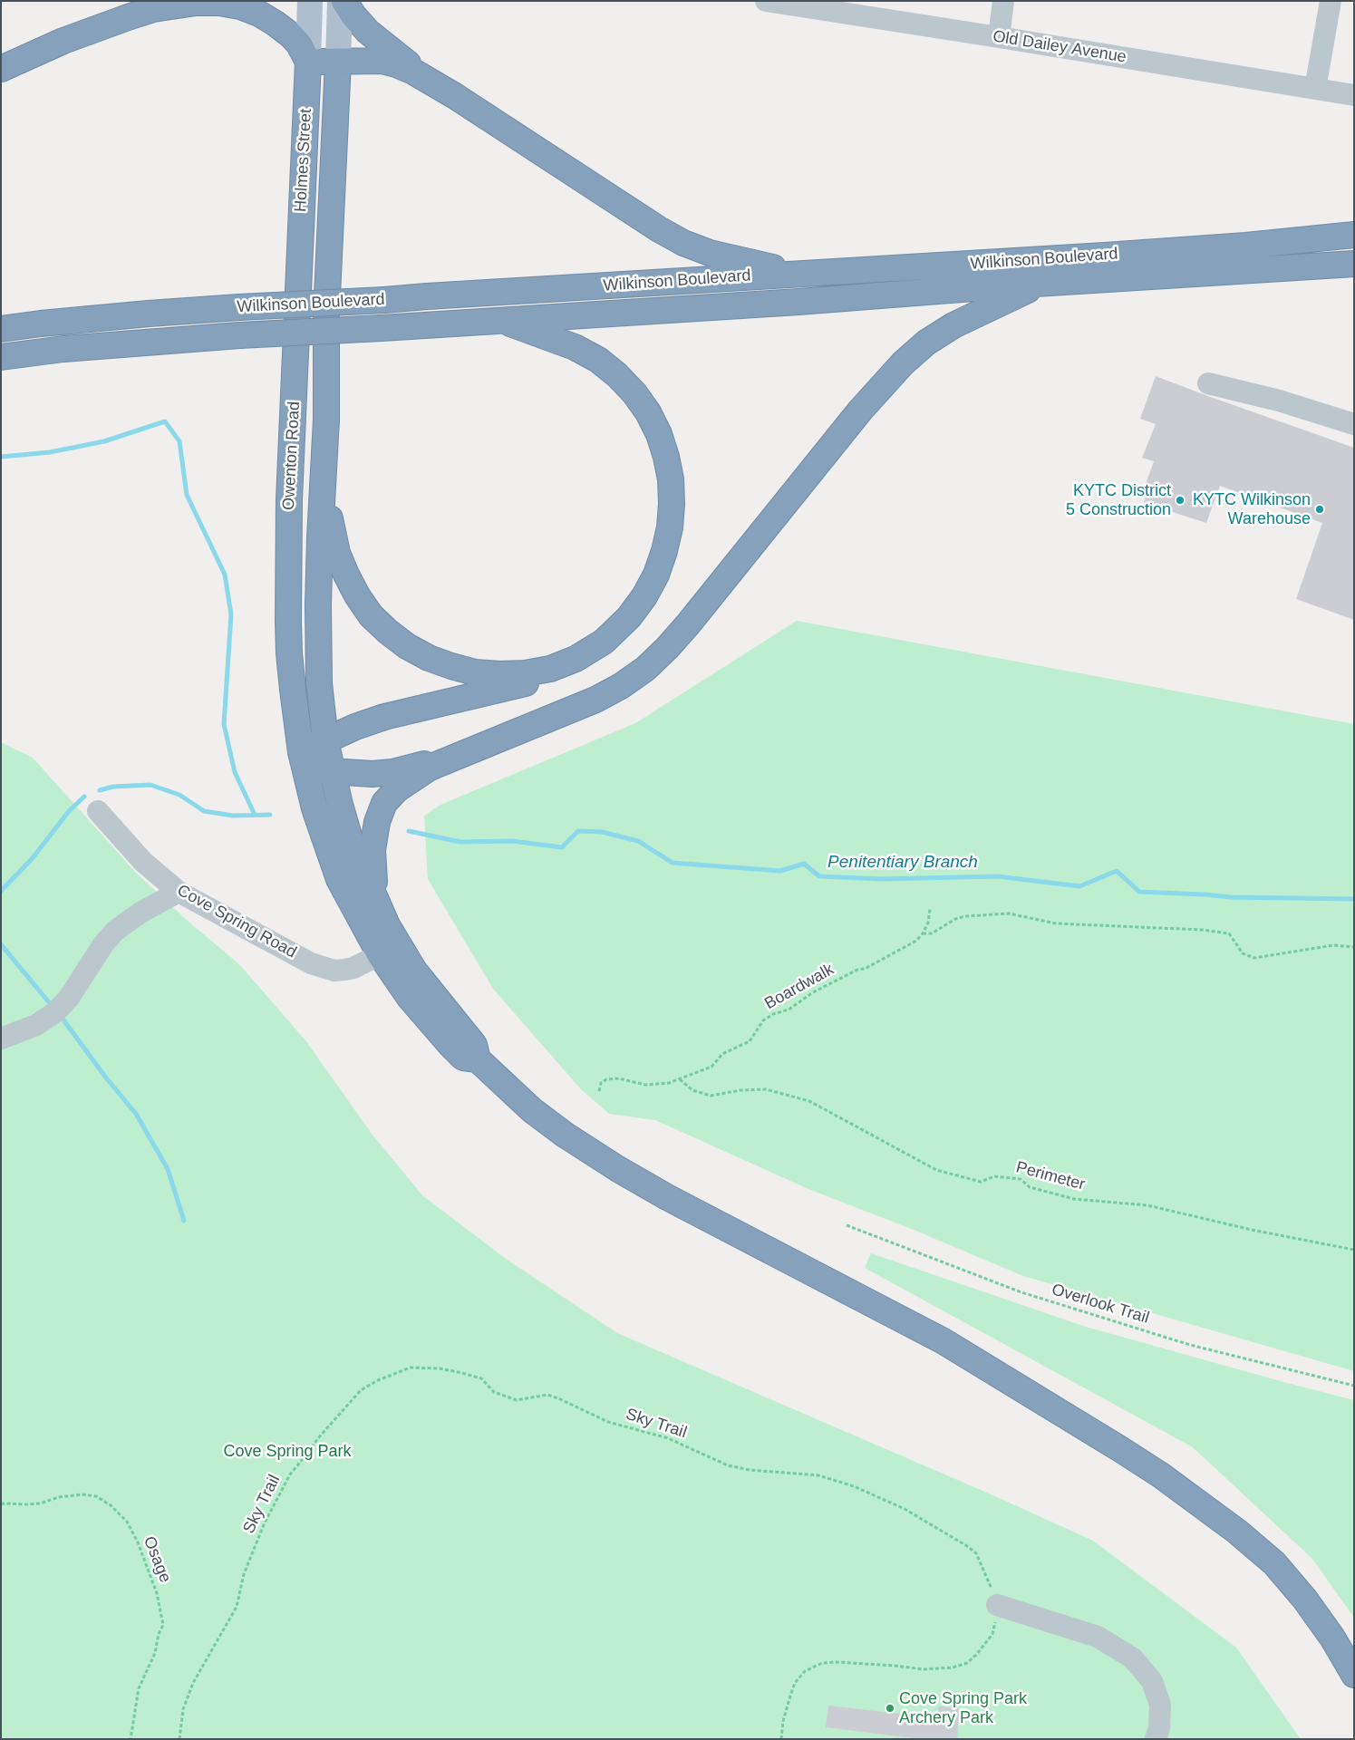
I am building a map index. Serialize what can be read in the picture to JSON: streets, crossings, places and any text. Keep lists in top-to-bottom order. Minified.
{"streets":{"highway":["Holmes Street","Wilkinson Boulevard","Owenton Road"],"street":["Old Dailey Avenue","Cove Spring Road"],"path":["Boardwalk","Perimeter","Overlook Trail","Sky Trail","Osage"]},"crossings":[["Holmes Street","Owenton Road"],["Owenton Road","Cove Spring Road"],["Boardwalk","Perimeter"]],"water":["Penitentiary Branch"],"parks":["Cove Spring Park"],"places":["KYTC District 5 Construction","KYTC Wilkinson Warehouse","Cove Spring Park Archery Park"]}
